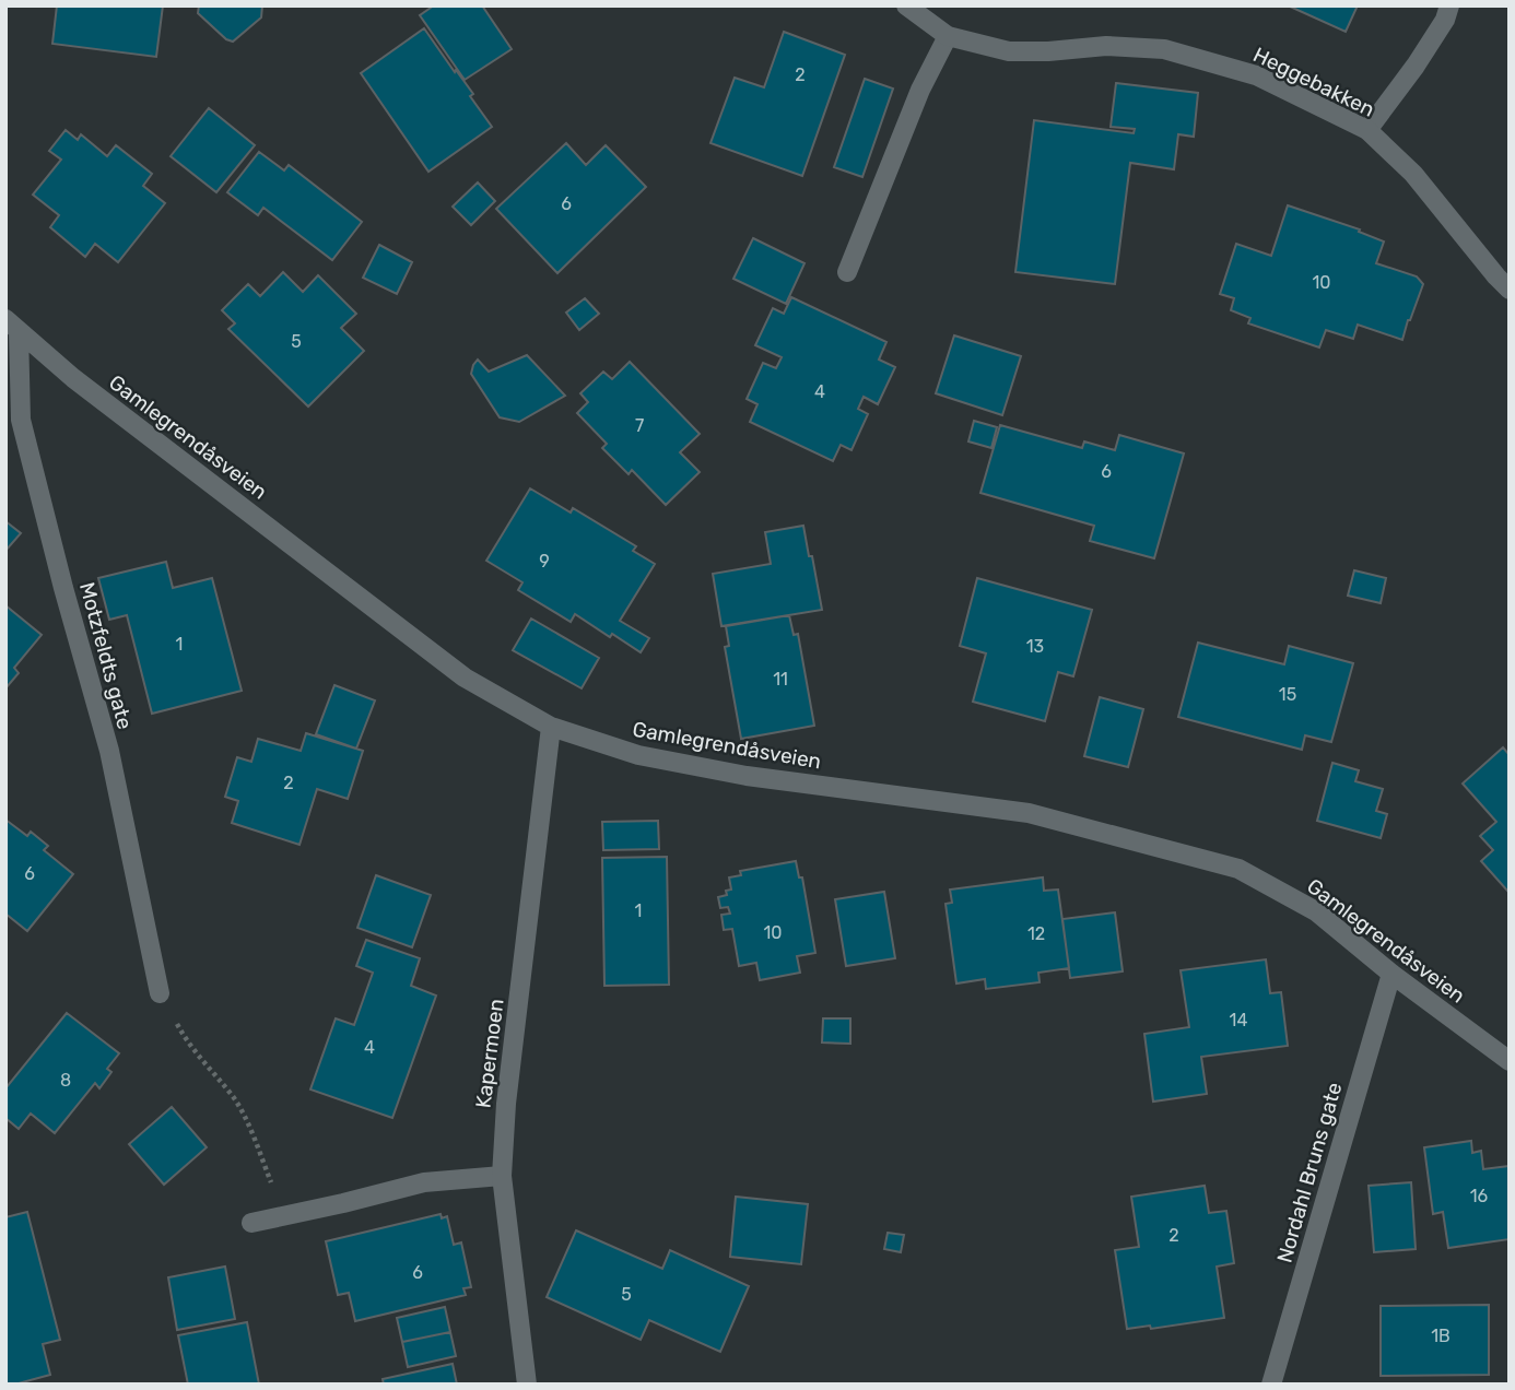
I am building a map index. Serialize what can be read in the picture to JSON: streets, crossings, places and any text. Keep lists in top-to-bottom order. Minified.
{"streets":{"street":["Heggebakken","Gamlegrendåsveien","Motzfeldts gate","Kapermoen","Nordahl Bruns gate"]},"crossings":[["Gamlegrendåsveien","Motzfeldts gate"],["Gamlegrendåsveien","Kapermoen"],["Gamlegrendåsveien","Nordahl Bruns gate"]],"house_numbers":["2","6","10","5","4","7","6","9","1","13","11","15","2","6","1","10","12","14","4","8","16","2","6","5","1B"]}
